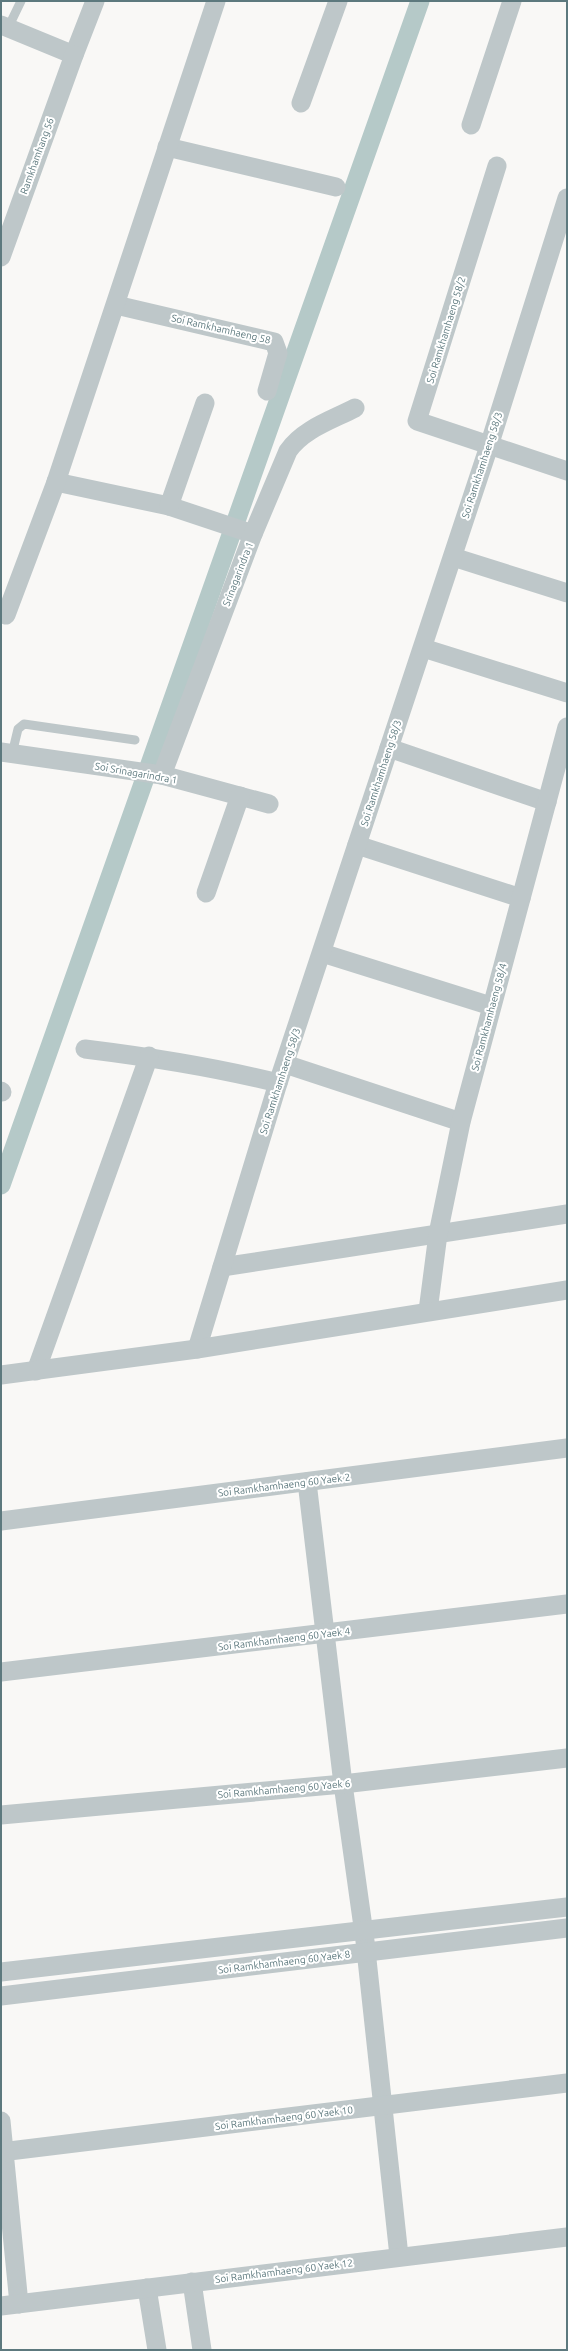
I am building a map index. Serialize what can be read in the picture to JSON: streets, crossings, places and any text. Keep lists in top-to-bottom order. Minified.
{"streets":{"street":["Ramkhamhang 56","Soi Ramkhamhaeng 58","Soi Ramkhamhaeng 58/2","Soi Ramkhamhaeng 58/3","Srinagarindra 1","Soi Srinagarindra 1","Soi Ramkhamhaeng 58/4","Soi Ramkhamhaeng 60 Yaek 2","Soi Ramkhamhaeng 60 Yaek 4","Soi Ramkhamhaeng 60 Yaek 6","Soi Ramkhamhaeng 60 Yaek 8","Soi Ramkhamhaeng 60 Yaek 10","Soi Ramkhamhaeng 60 Yaek 12"]},"crossings":[["Soi Ramkhamhaeng 58/2","Soi Ramkhamhaeng 58/3"],["Srinagarindra 1","Soi Srinagarindra 1"]]}
